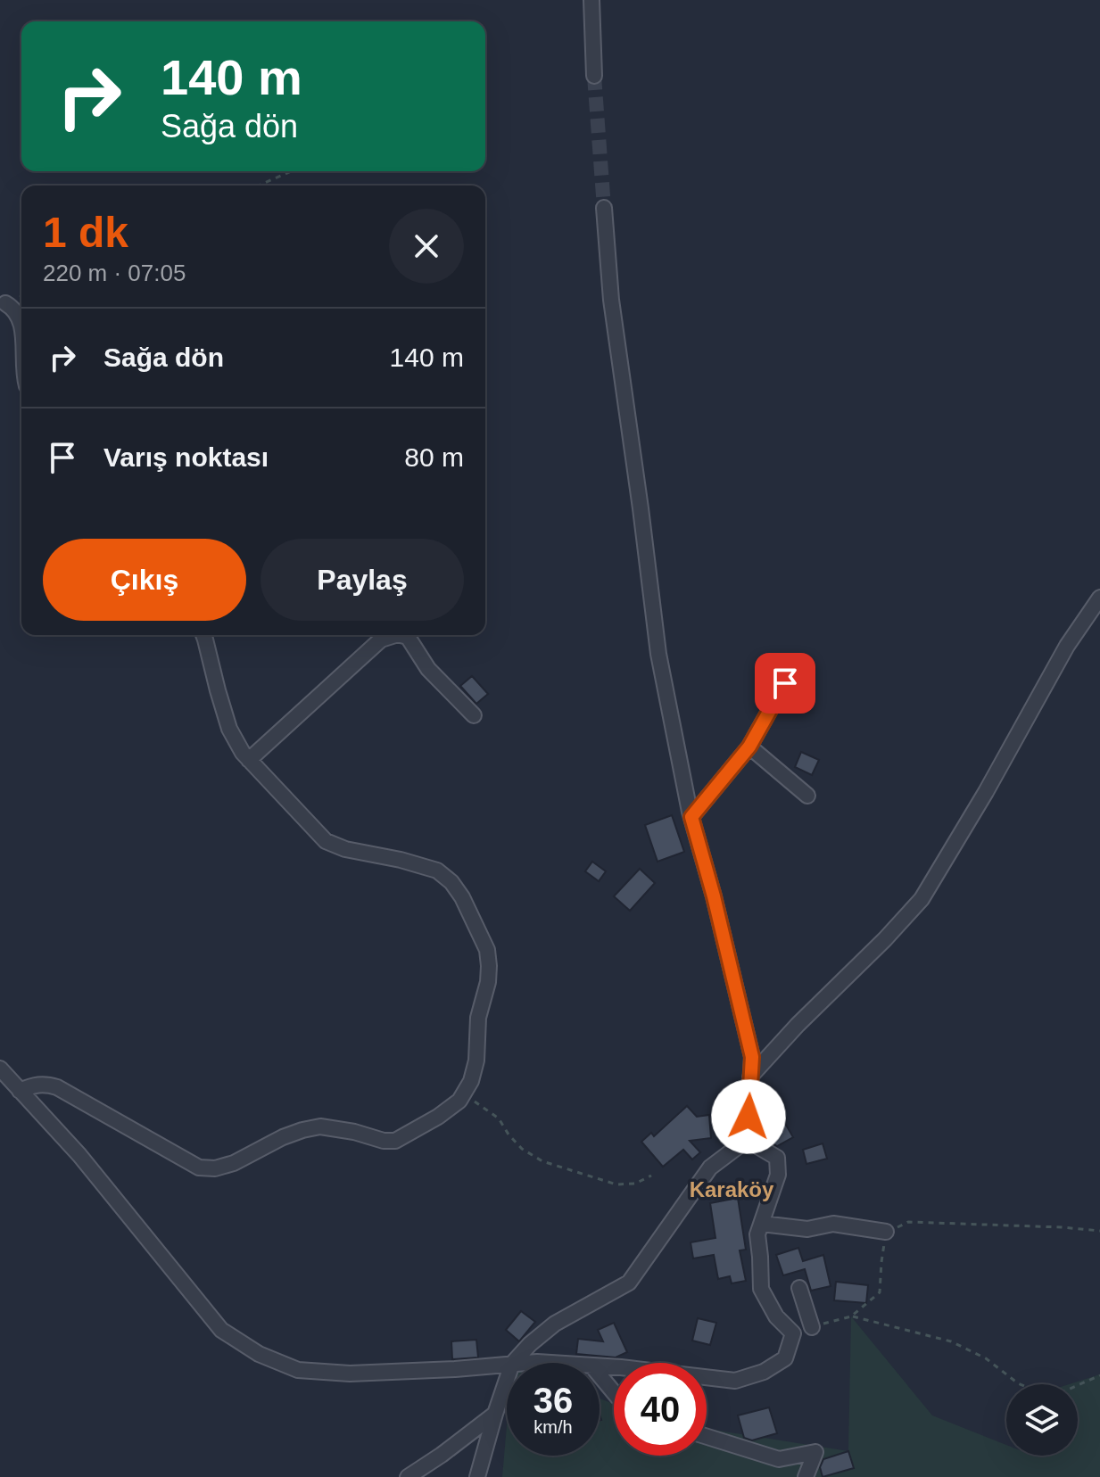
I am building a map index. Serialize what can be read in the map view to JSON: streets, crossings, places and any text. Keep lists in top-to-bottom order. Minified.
{"districts":["Karaköy"],"page":{"turn":["140 m","Sağa dön"],"heading":["1 dk","220 m · 07:05"],"list":[{"name":"Sağa dön","value":"140 m"},{"name":"Varış noktası","value":"80 m"}],"buttons":["Çıkış","Paylaş"],"speed":"36 km/h","limit":"40"}}
